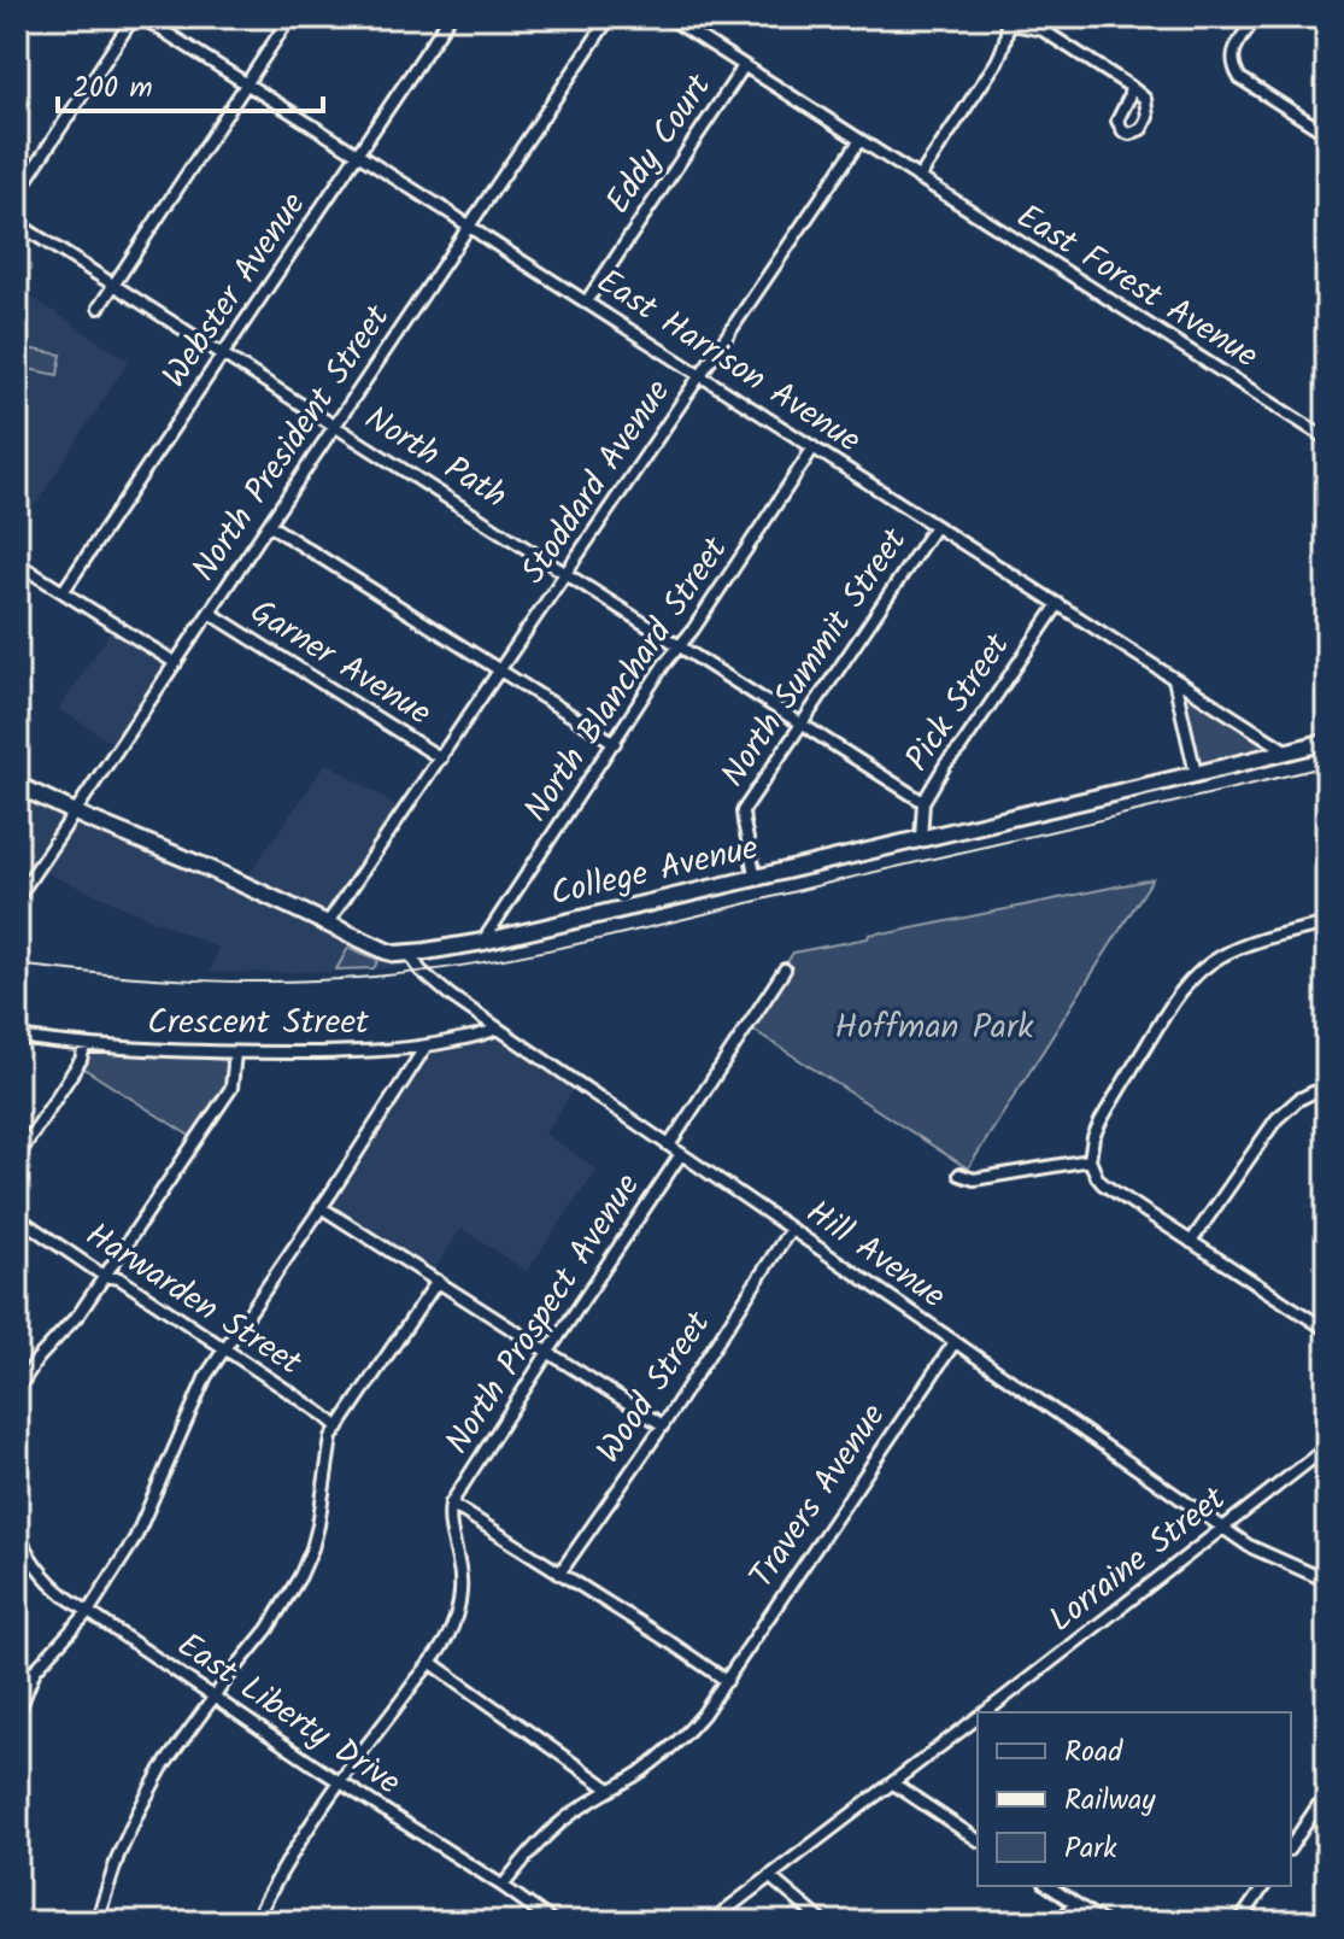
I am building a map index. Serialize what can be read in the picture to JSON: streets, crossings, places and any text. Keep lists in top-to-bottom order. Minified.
{"streets":{"street":["Eddy Court","East Forest Avenue","Webster Avenue","East Harrison Avenue","North President Street","North Path","Stoddard Avenue","North Summit Street","Garner Avenue","North Blanchard Street","Pick Street","College Avenue","Crescent Street","Hill Avenue","Harwarden Street","North Prospect Avenue","Wood Street","Travers Avenue","Lorraine Street","East Liberty Drive"]},"crossings":[["Eddy Court","East Harrison Avenue"],["Webster Avenue","East Harrison Avenue"],["Webster Avenue","North Path"],["East Harrison Avenue","North President Street"],["East Harrison Avenue","Stoddard Avenue"],["East Harrison Avenue","North Summit Street"],["East Harrison Avenue","North Blanchard Street"],["East Harrison Avenue","Pick Street"],["East Harrison Avenue","College Avenue"],["North President Street","North Path"],["North President Street","Garner Avenue"],["North President Street","College Avenue"],["North Path","Stoddard Avenue"],["North Path","North Summit Street"],["North Path","North Blanchard Street"],["North Path","Pick Street"],["Stoddard Avenue","Garner Avenue"],["Stoddard Avenue","College Avenue"],["North Summit Street","College Avenue"],["North Blanchard Street","College Avenue"],["Pick Street","College Avenue"],["College Avenue","Hill Avenue"],["Crescent Street","Hill Avenue"],["Hill Avenue","North Prospect Avenue"],["Hill Avenue","Wood Street"],["Hill Avenue","Travers Avenue"],["Hill Avenue","Lorraine Street"],["Travers Avenue","East Liberty Drive"]],"parks":["Hoffman Park"],"legend":["Road","Railway","Park"],"scale_bar":"200 m"}
